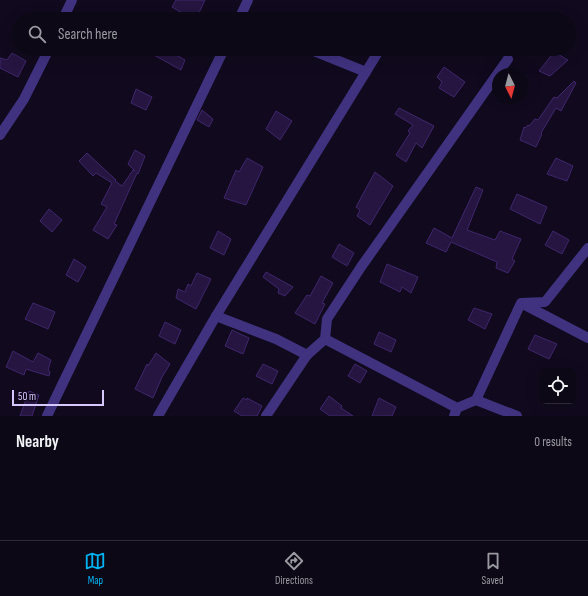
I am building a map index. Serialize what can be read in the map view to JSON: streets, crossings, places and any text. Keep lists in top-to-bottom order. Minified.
{"scale_bar":"50 m","north":"bottom","page":{"search":"Search here","scale":"50 m","heading":["Nearby","0 results"],"nav":["Map","Directions","Saved"]}}
